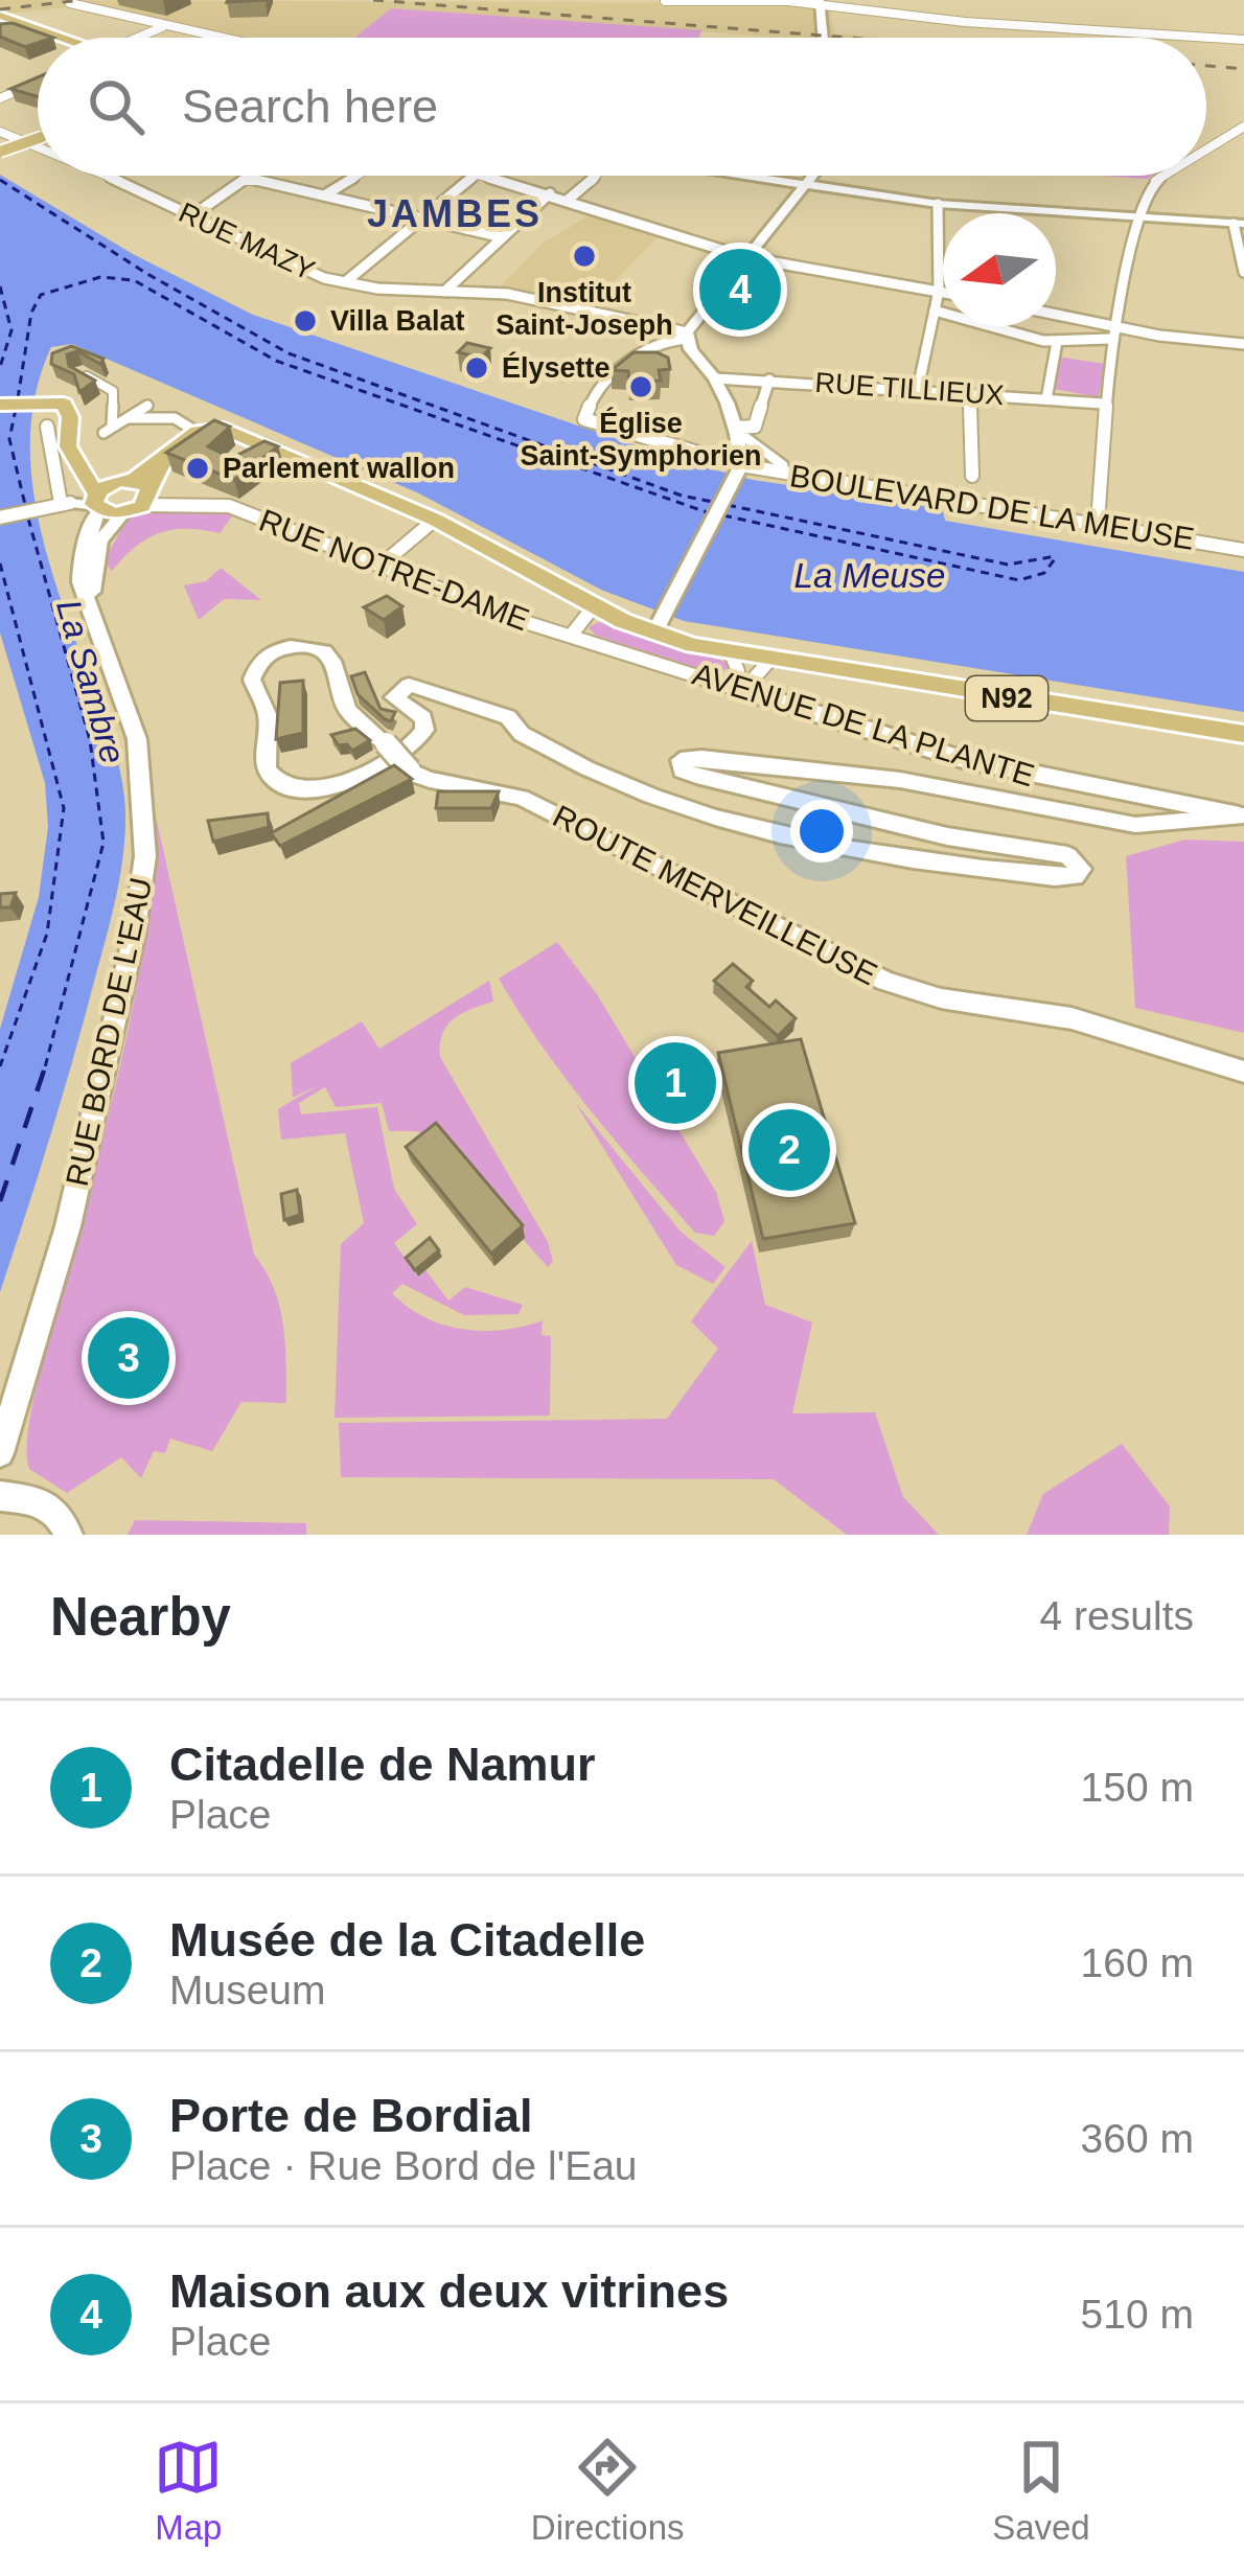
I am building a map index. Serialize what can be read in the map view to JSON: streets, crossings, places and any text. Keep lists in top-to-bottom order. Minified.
{"streets":{"main road":["N92","ROUTE MERVEILLEUSE","RUE BORD DE L'EAU"],"street":["RUE MAZY","RUE TILLIEUX","BOULEVARD DE LA MEUSE","RUE NOTRE-DAME","AVENUE DE LA PLANTE"]},"crossings":[["RUE MAZY","BOULEVARD DE LA MEUSE"],["RUE NOTRE-DAME","N92"],["RUE NOTRE-DAME","AVENUE DE LA PLANTE"],["AVENUE DE LA PLANTE","ROUTE MERVEILLEUSE"]],"districts":["JAMBES"],"water":["La Meuse","La Sambre"],"places":["Institut Saint-Joseph","Villa Balat","Élysette","Église Saint-Symphorien","Parlement wallon"],"north":"left","page":{"search":"Search here","pins":["4","1","2","3"],"heading":["Nearby","4 results"],"list":[{"mark":"1","name":"Citadelle de Namur","note":"Place","value":"150 m"},{"mark":"2","name":"Musée de la Citadelle","note":"Museum","value":"160 m"},{"mark":"3","name":"Porte de Bordial","note":"Place · Rue Bord de l'Eau","value":"360 m"},{"mark":"4","name":"Maison aux deux vitrines","note":"Place","value":"510 m"}],"nav":["Map","Directions","Saved"]}}
